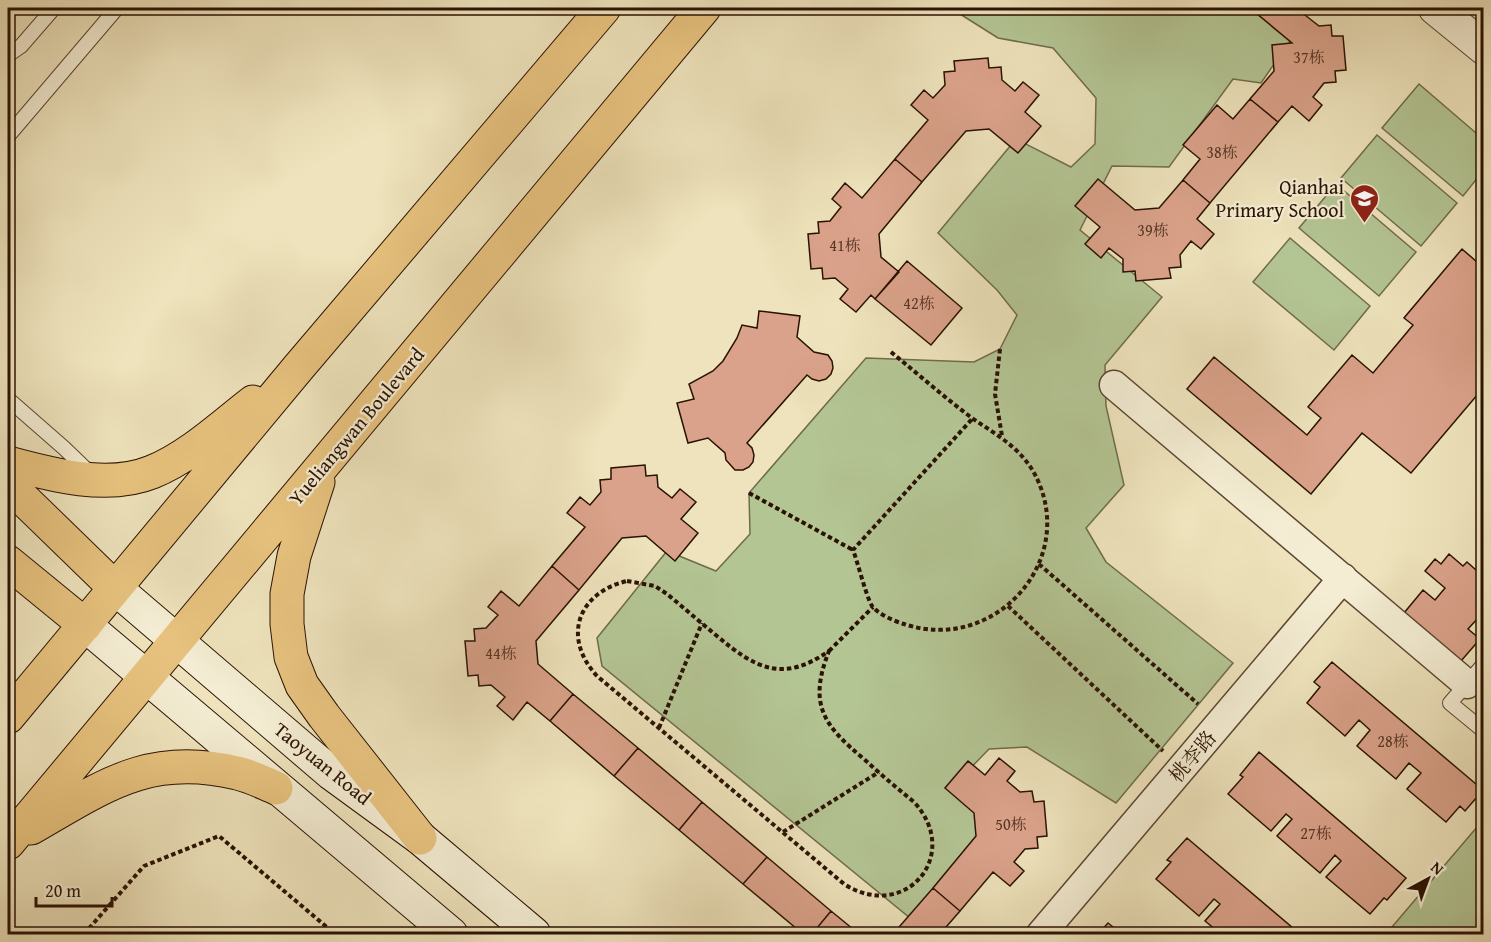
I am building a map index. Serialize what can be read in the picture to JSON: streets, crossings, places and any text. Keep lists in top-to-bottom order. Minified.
{"streets":{"main road":["Yueliangwan Boulevard","Taoyuan Road"],"street":["桃李路"]},"crossings":[["Yueliangwan Boulevard","Taoyuan Road"]],"places":{"school or university":["Qianhai Primary School"]},"house_numbers":["37栋","38栋","39栋","41栋","42栋","44栋","28栋","50栋","27栋"],"scale_bar":"20 m","north":"top right"}
